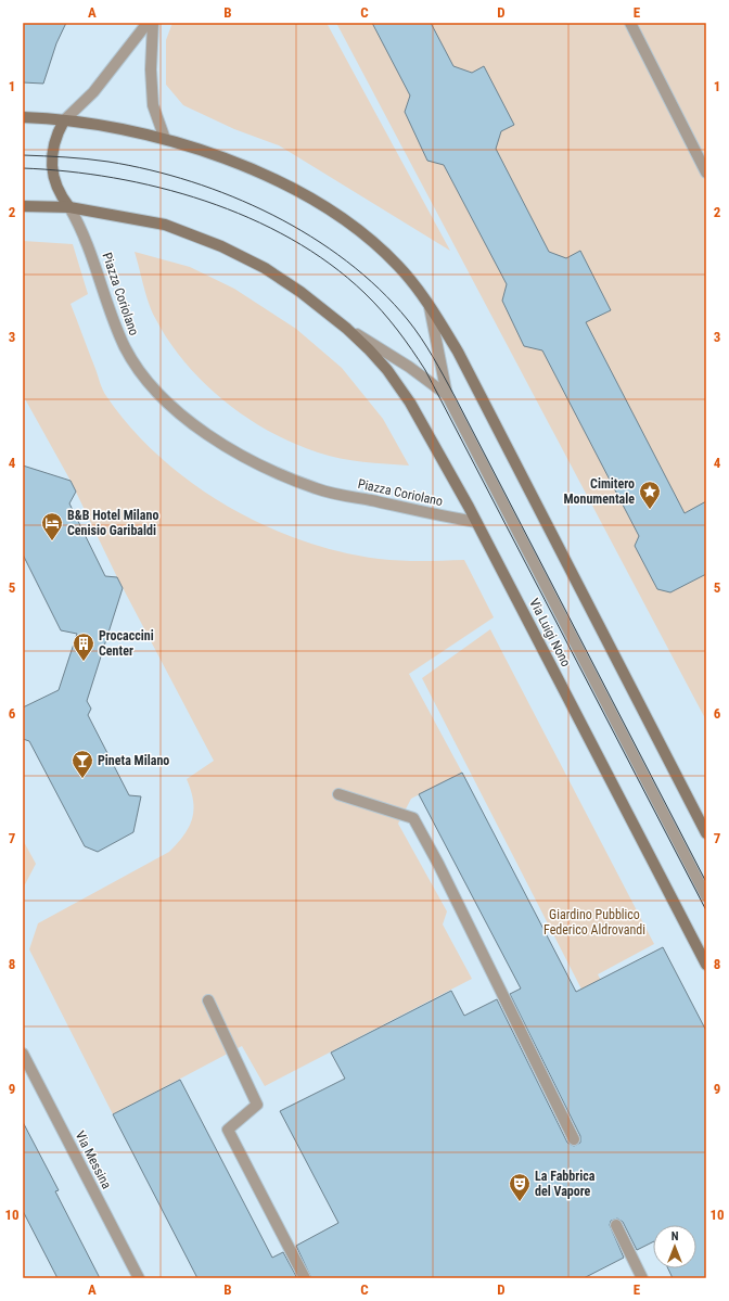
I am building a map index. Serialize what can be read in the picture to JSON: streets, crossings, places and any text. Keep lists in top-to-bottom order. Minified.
{"streets":{"main road":["Via Luigi Nono"],"street":["Piazza Coriolano","Via Messina"]},"crossings":[["Piazza Coriolano","Via Luigi Nono"]],"parks":["Giardino Pubblico Federico Aldrovandi"],"places":{"place":["Cimitero Monumentale"],"hotel":["B&B Hotel Milano Cenisio Garibaldi"],"building":["Procaccini Center"],"bar":["Pineta Milano"],"theatre":["La Fabbrica del Vapore"]},"north":"top","grid":{"columns":["A","B","C","D","E"],"rows":["1","2","3","4","5","6","7","8","9","10"]}}
